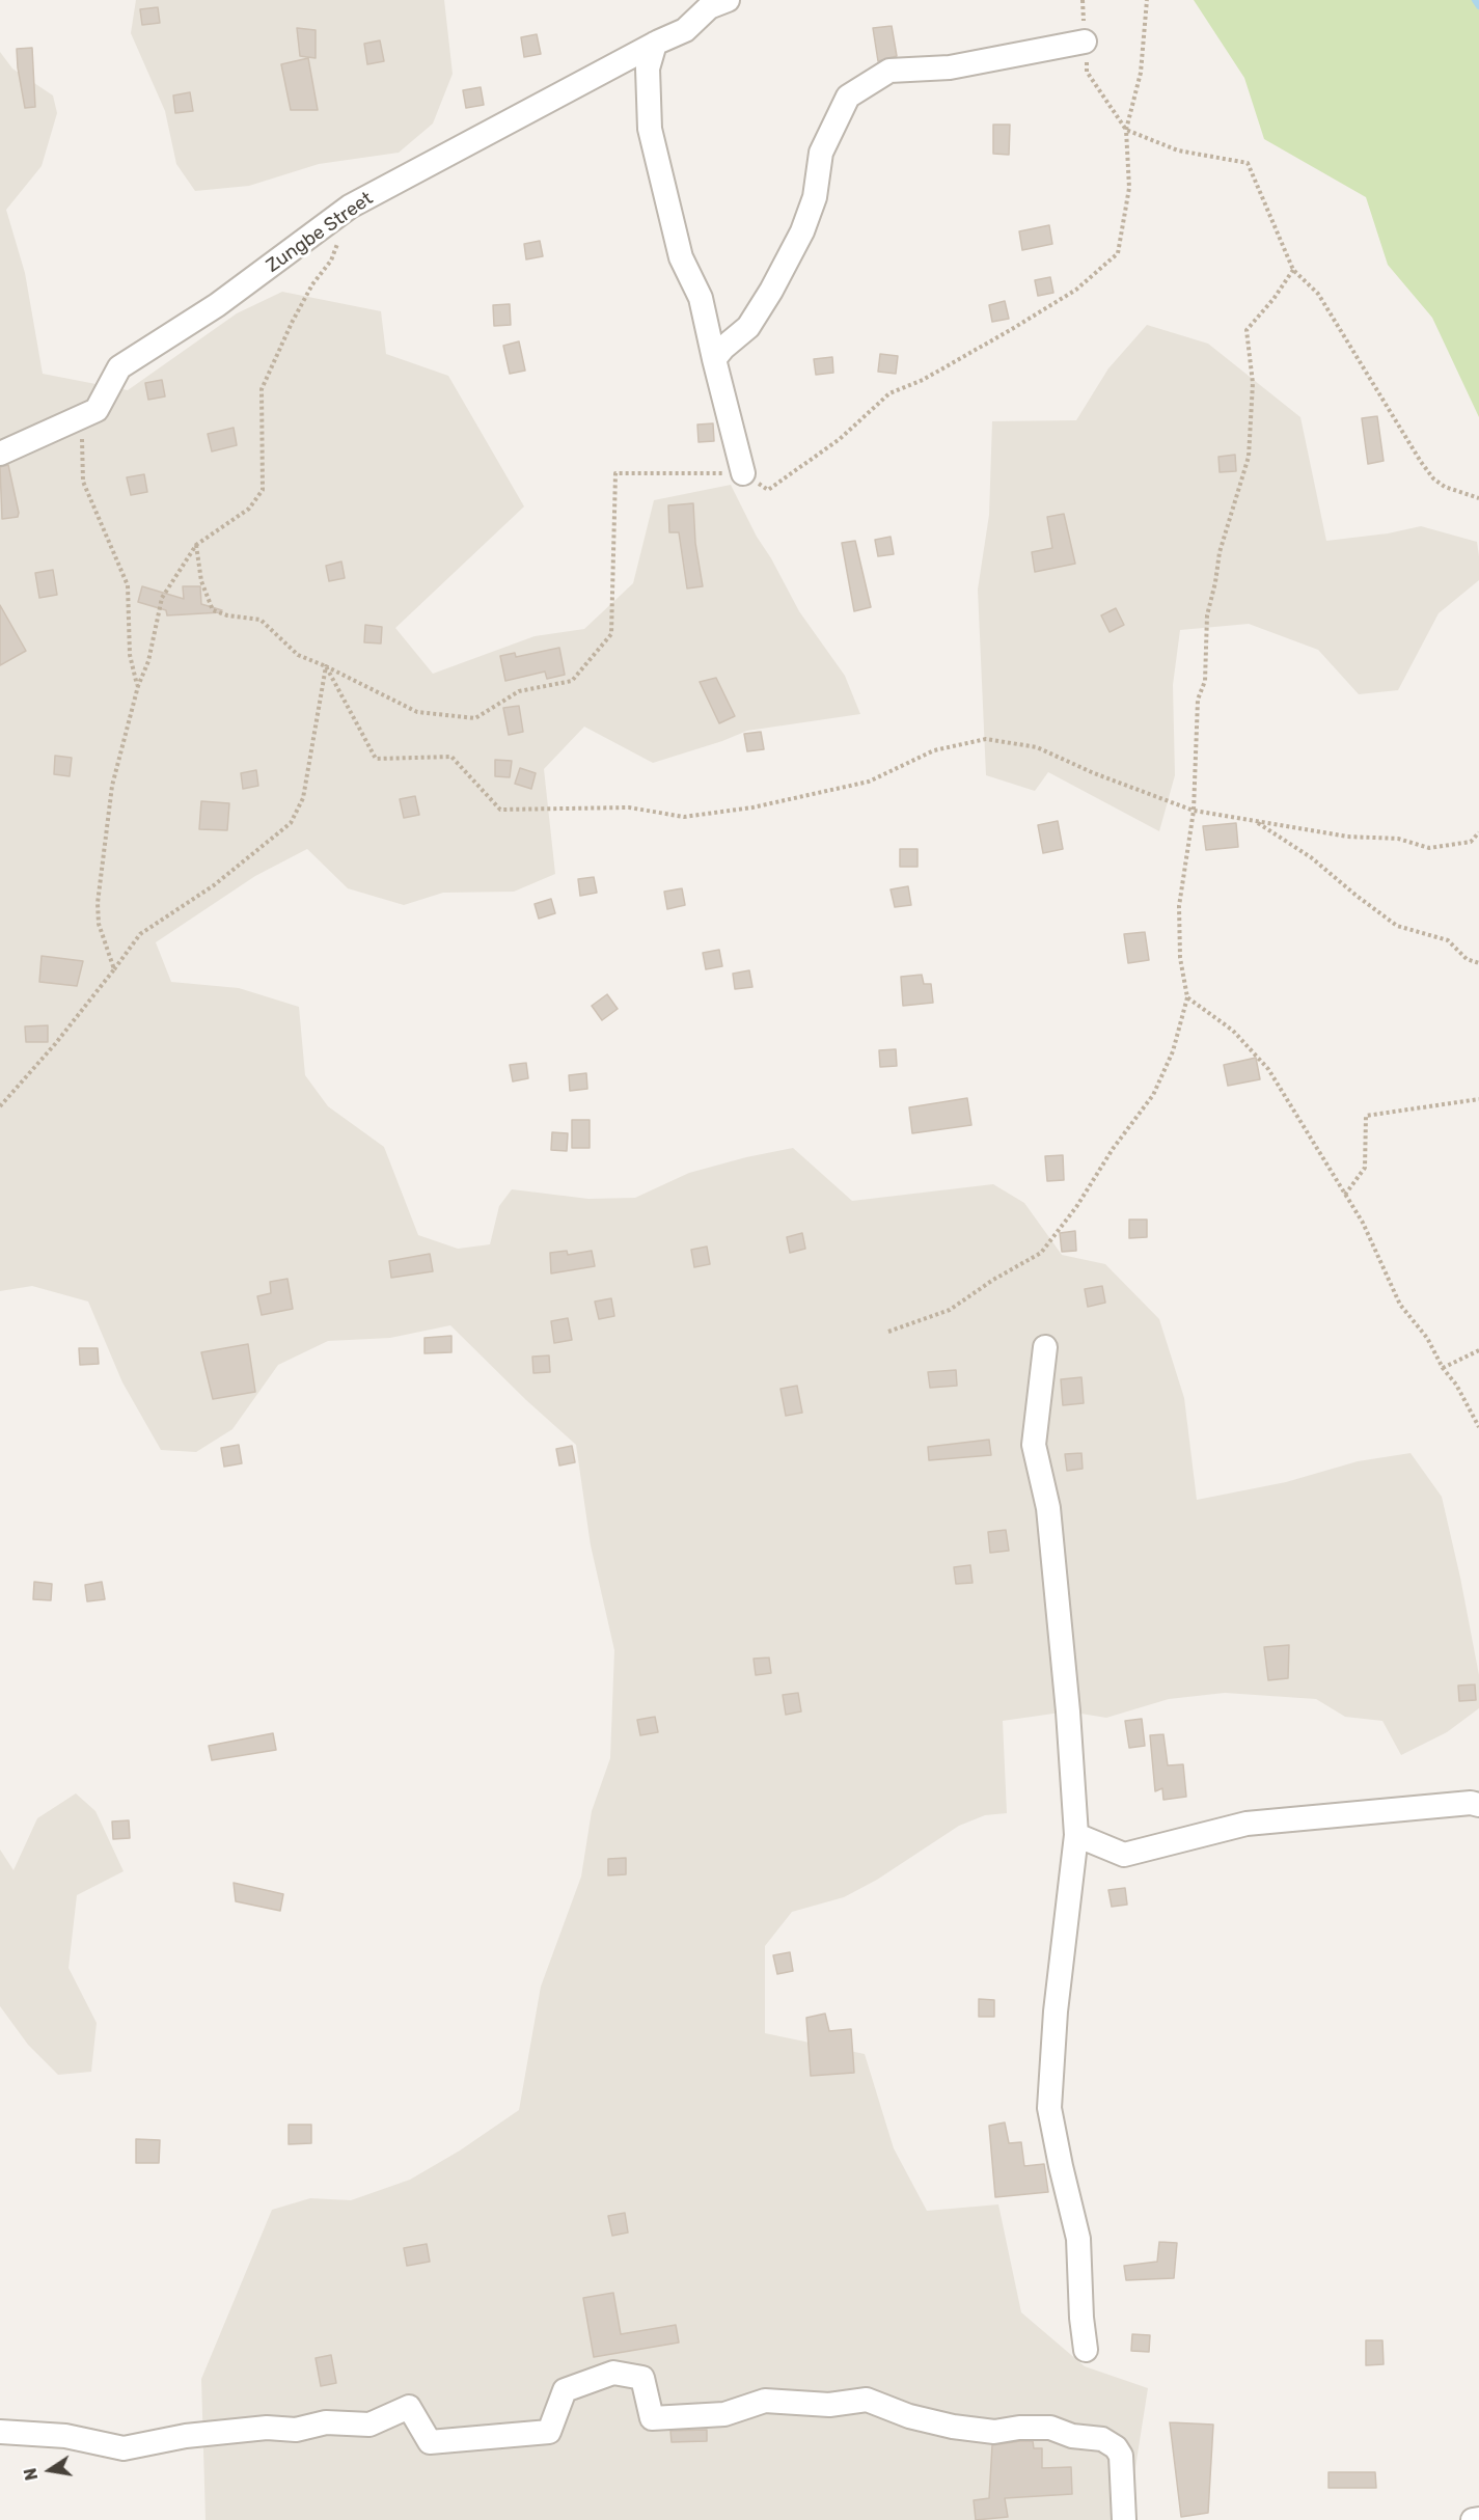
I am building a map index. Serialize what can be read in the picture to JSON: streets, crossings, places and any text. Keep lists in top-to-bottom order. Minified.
{"streets":{"street":["Zungbe Street"]},"north":"left"}
